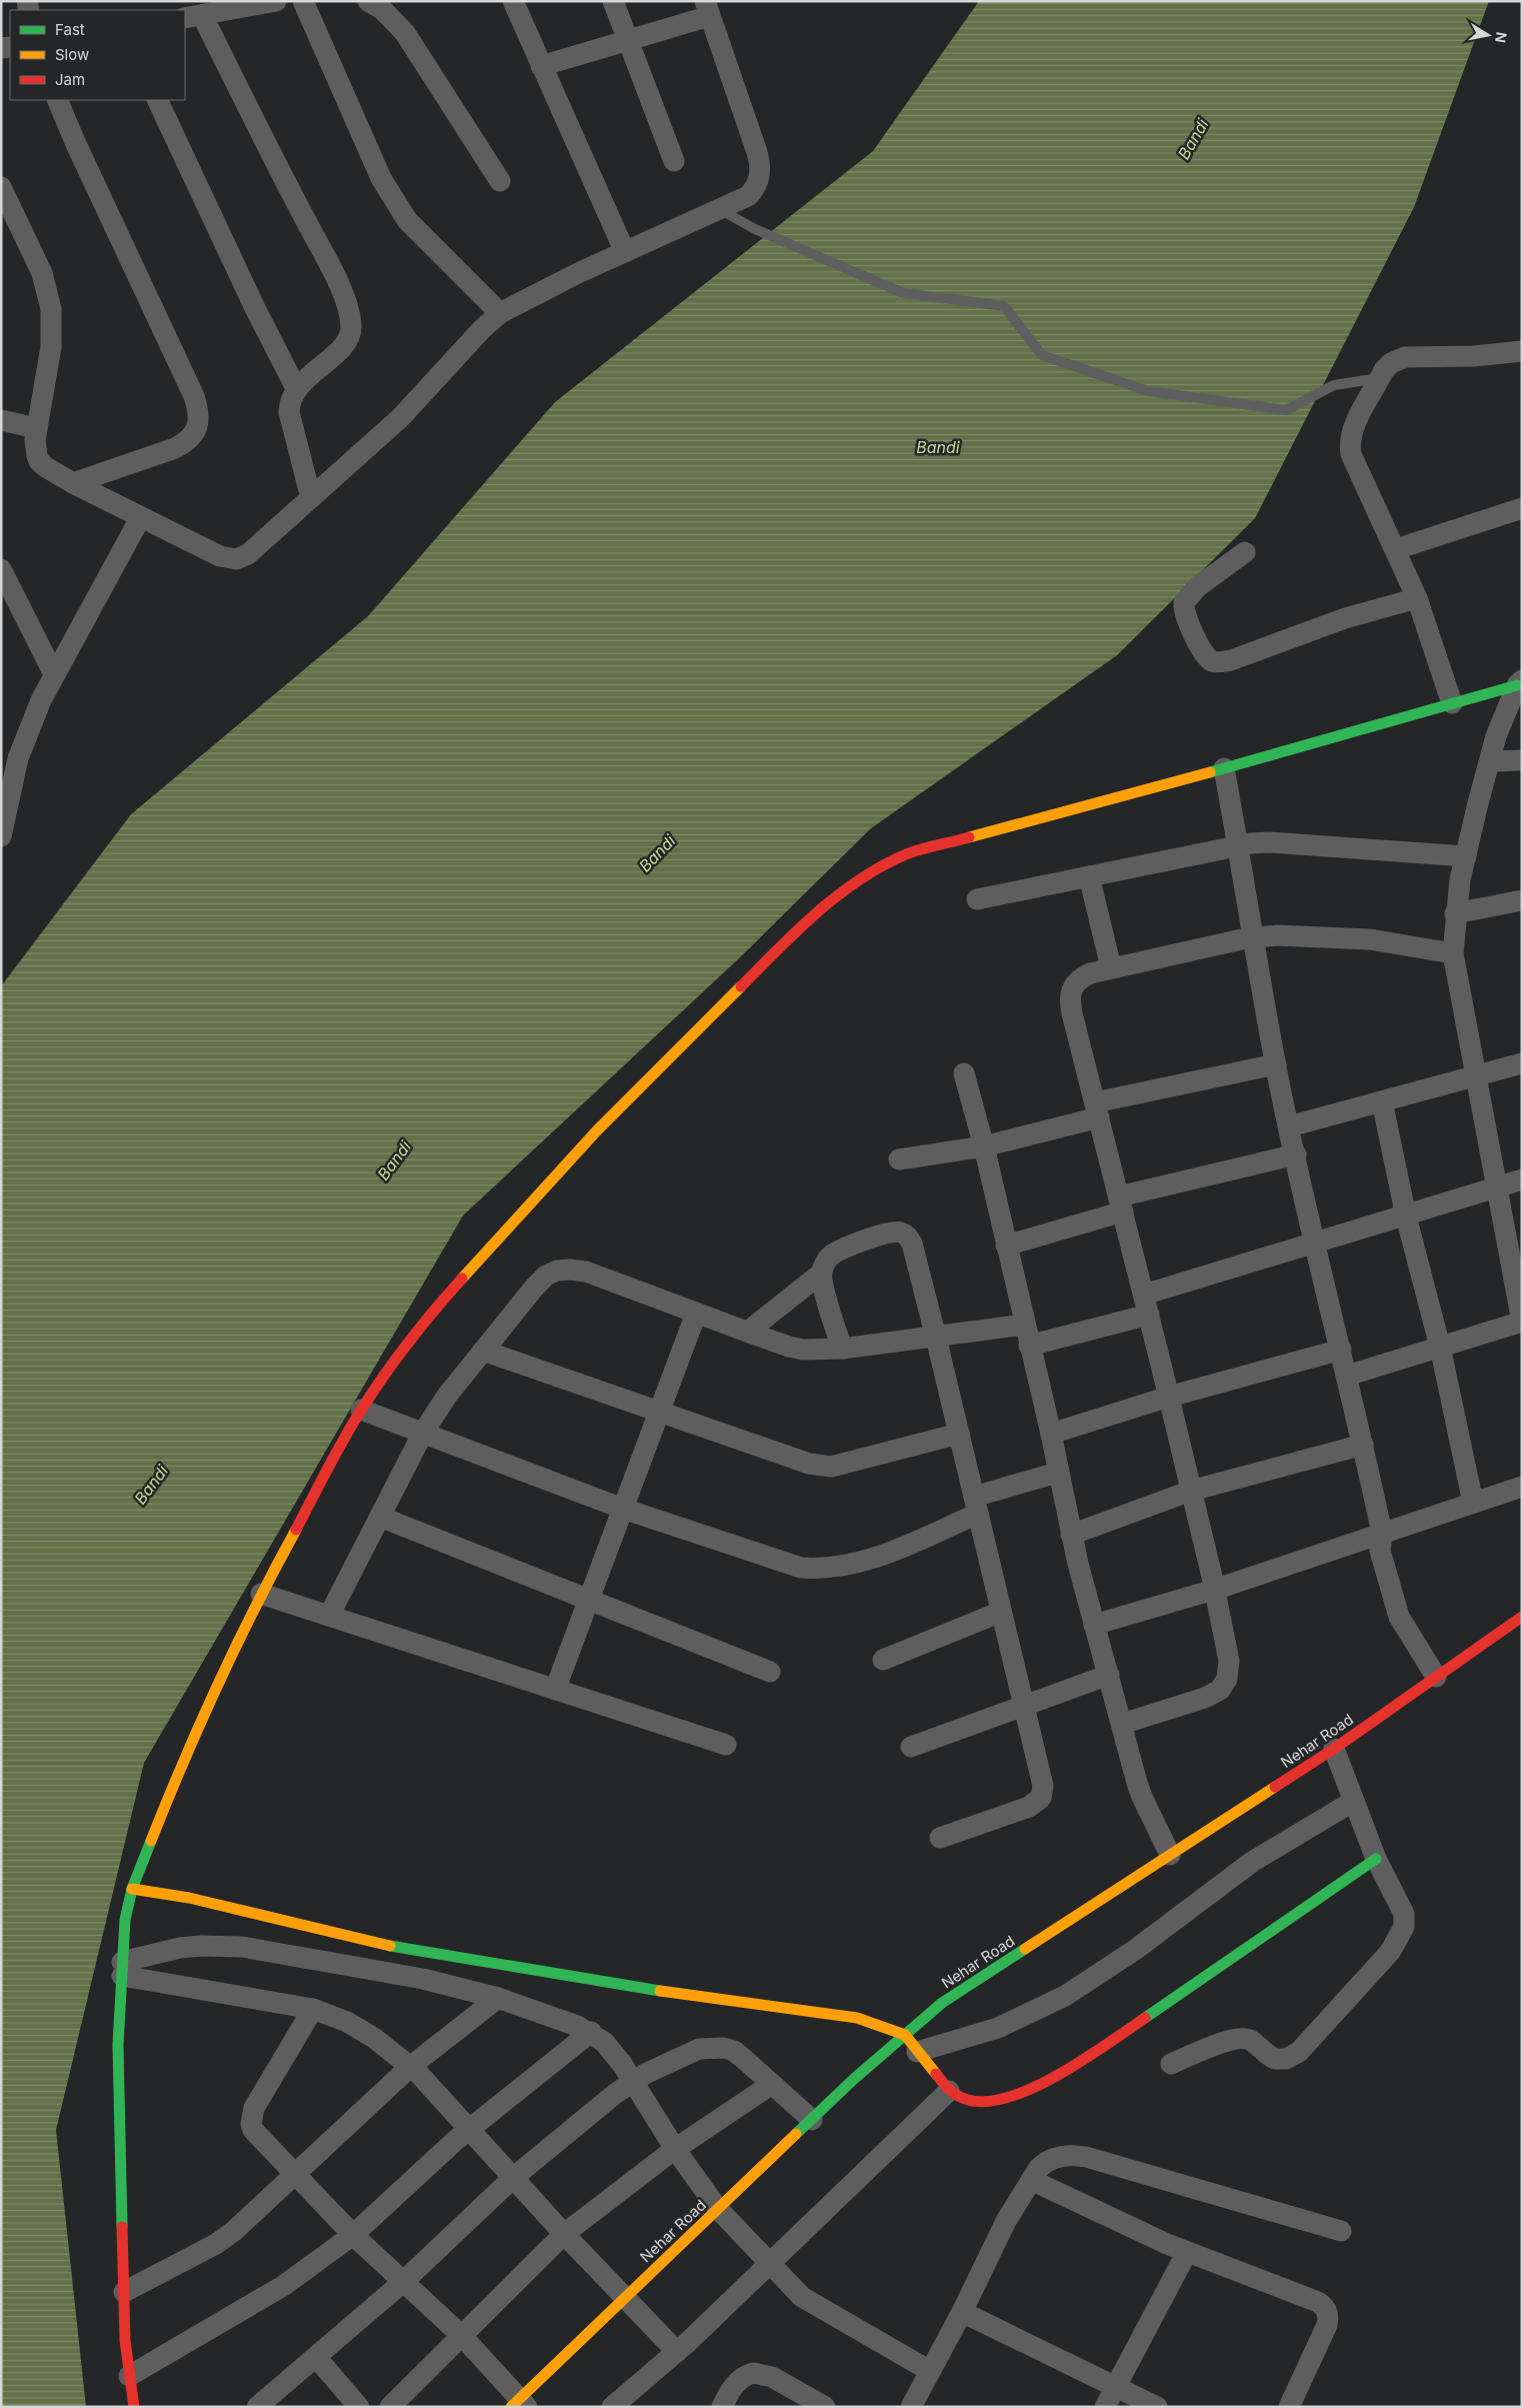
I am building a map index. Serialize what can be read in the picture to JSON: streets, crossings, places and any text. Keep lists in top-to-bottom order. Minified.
{"streets":{"street":["Nehar Road"]},"water":["Bandi"],"legend":["Fast","Slow","Jam"],"north":"right"}
